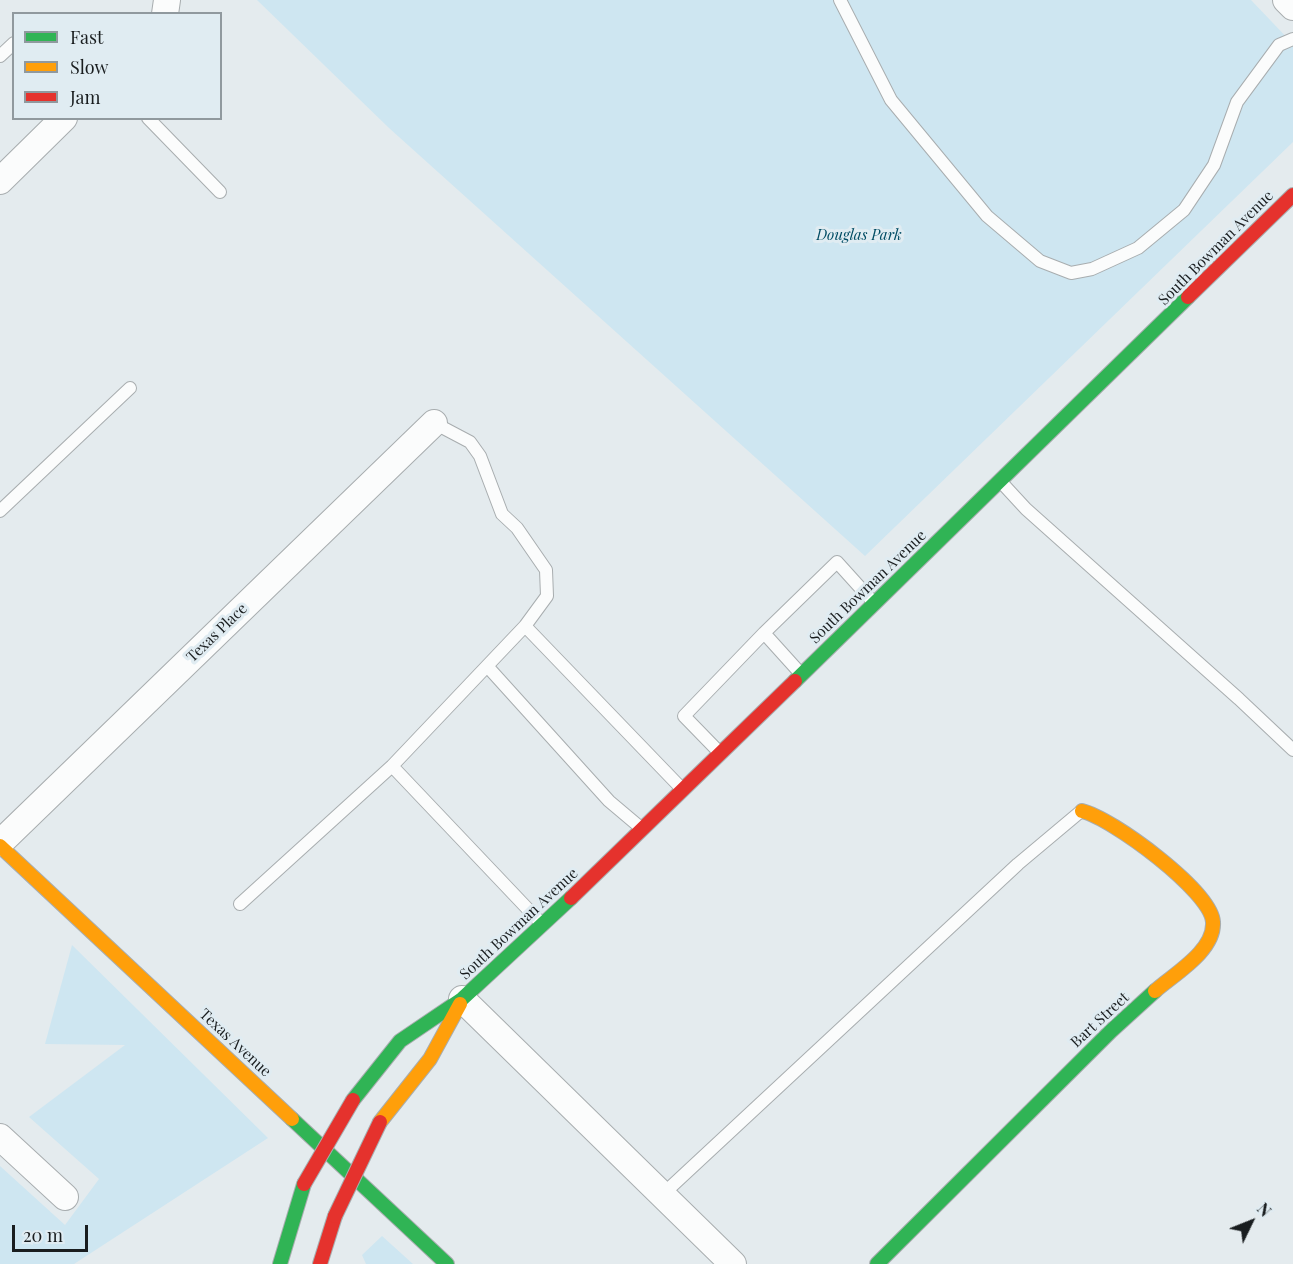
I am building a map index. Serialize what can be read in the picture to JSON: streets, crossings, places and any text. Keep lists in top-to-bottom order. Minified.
{"streets":{"main road":["South Bowman Avenue","Bart Street","Texas Avenue"],"street":["Texas Place"]},"crossings":[["Texas Place","Texas Avenue"]],"parks":["Douglas Park"],"legend":["Fast","Slow","Jam"],"scale_bar":"20 m","north":"top right"}
